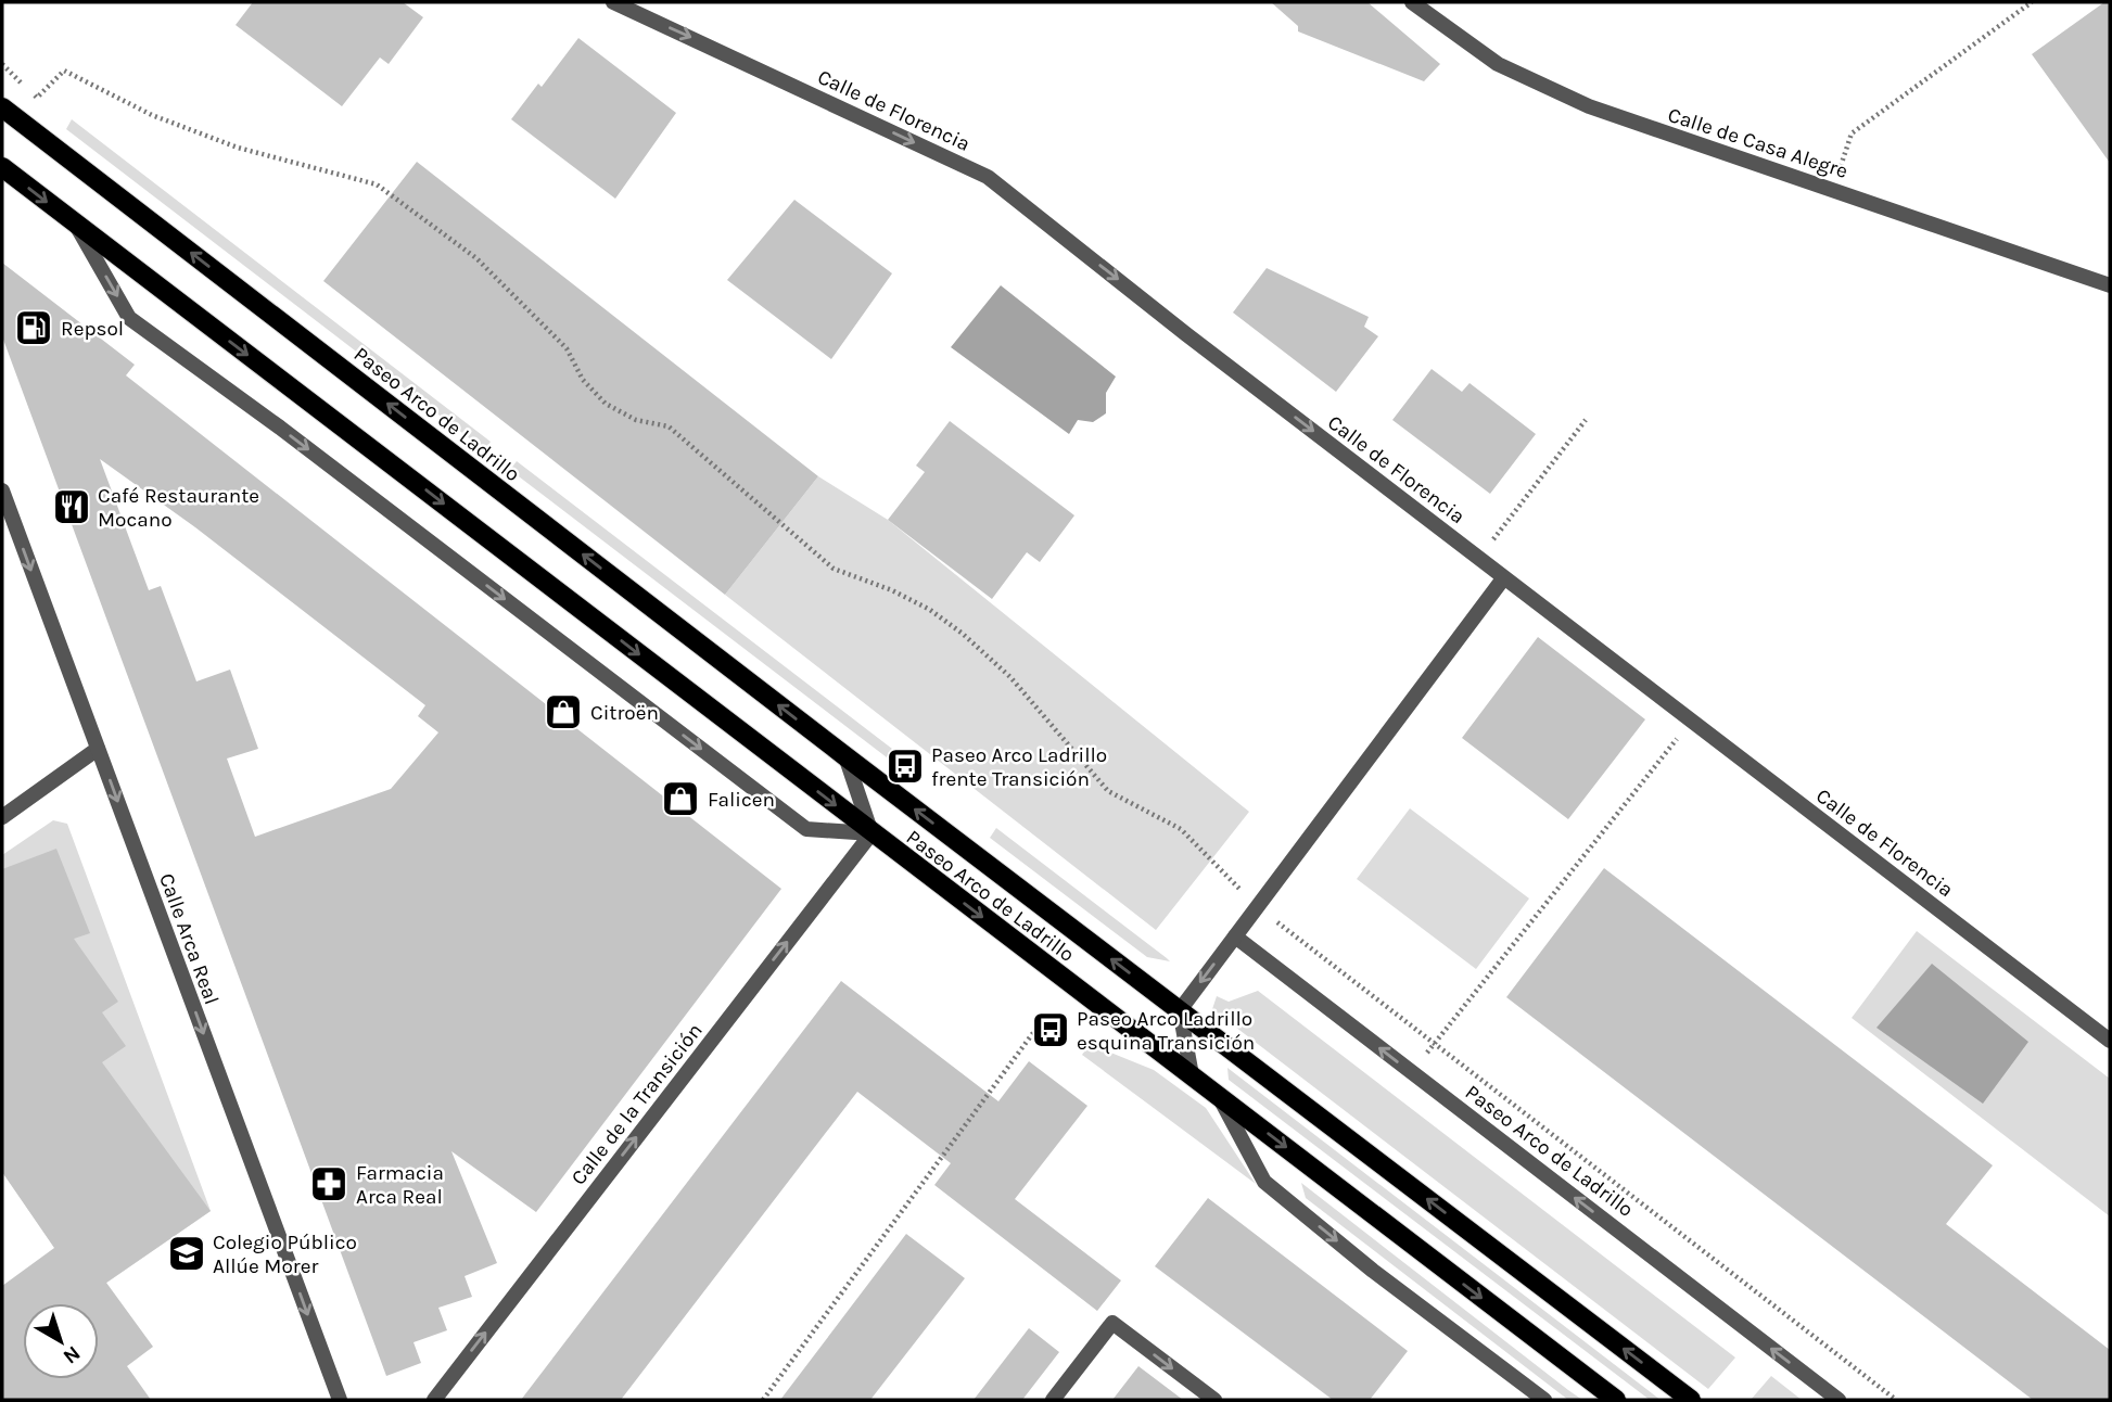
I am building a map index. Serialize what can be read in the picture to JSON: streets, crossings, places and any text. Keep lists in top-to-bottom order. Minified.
{"streets":{"main road":["Paseo Arco de Ladrillo"],"street":["Calle de Florencia","Calle de Casa Alegre","Calle Arca Real","Calle de la Transición"]},"crossings":[["Paseo Arco de Ladrillo","Calle de la Transición"]],"one_way":["Calle de Florencia","Calle Arca Real","Calle de la Transición"],"places":{"fuel station":["Repsol"],"restaurant":["Café Restaurante Mocano"],"shop":["Citroën","Falicen"],"bus stop":["Paseo Arco Ladrillo frente Transición","Paseo Arco Ladrillo esquina Transición"],"pharmacy":["Farmacia Arca Real"],"school or university":["Colegio Público Allúe Morer"]},"north":"bottom right"}
